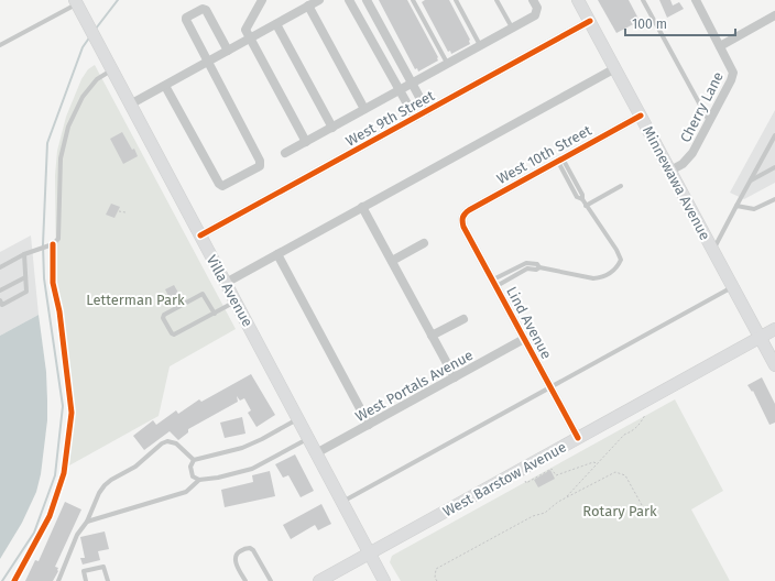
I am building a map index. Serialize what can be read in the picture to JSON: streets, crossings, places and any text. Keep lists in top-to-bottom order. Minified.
{"streets":{"main road":["Minnewawa Avenue","Villa Avenue","West Barstow Avenue"],"street":["Cherry Lane","West 9th Street","West 10th Street","Lind Avenue","West Portals Avenue"]},"crossings":[["Cherry Lane","Minnewawa Avenue"],["West 9th Street","Minnewawa Avenue"],["West 9th Street","Villa Avenue"],["West 10th Street","Minnewawa Avenue"],["West 10th Street","Lind Avenue"],["Minnewawa Avenue","West Barstow Avenue"],["Villa Avenue","West Portals Avenue"],["Villa Avenue","West Barstow Avenue"],["Lind Avenue","West Portals Avenue"],["Lind Avenue","West Barstow Avenue"]],"parks":["Letterman Park","Rotary Park"],"scale_bar":"100 m"}
